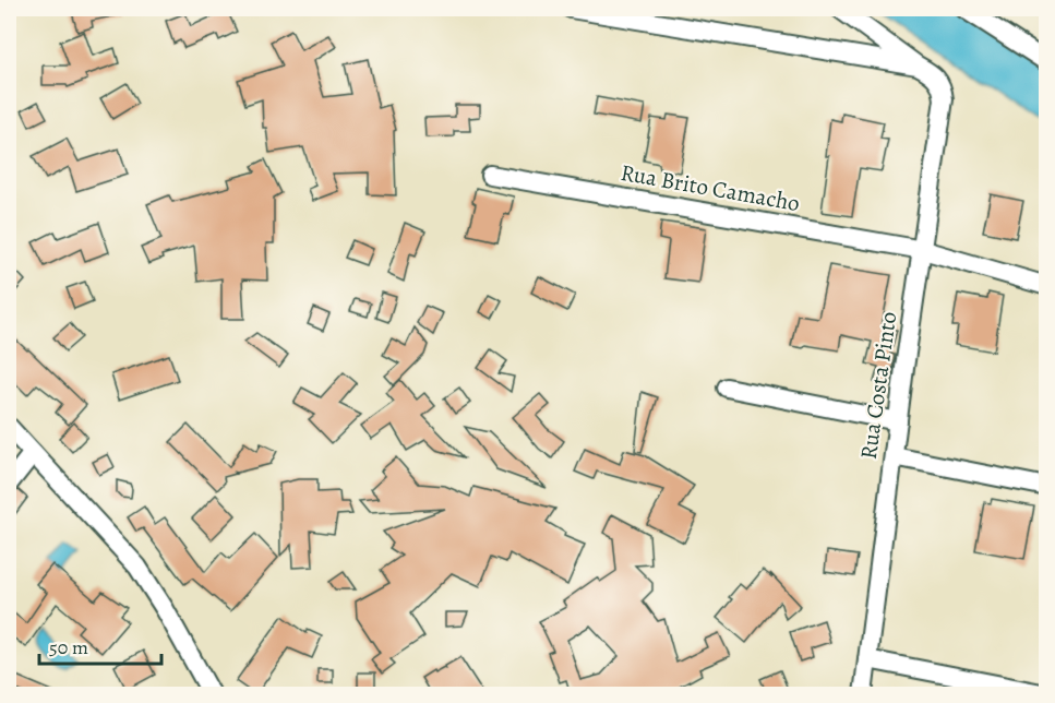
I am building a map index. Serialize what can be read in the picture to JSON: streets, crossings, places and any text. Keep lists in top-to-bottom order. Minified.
{"streets":{"street":["Rua Brito Camacho","Rua Costa Pinto"]},"crossings":[["Rua Brito Camacho","Rua Costa Pinto"]],"scale_bar":"50 m"}
